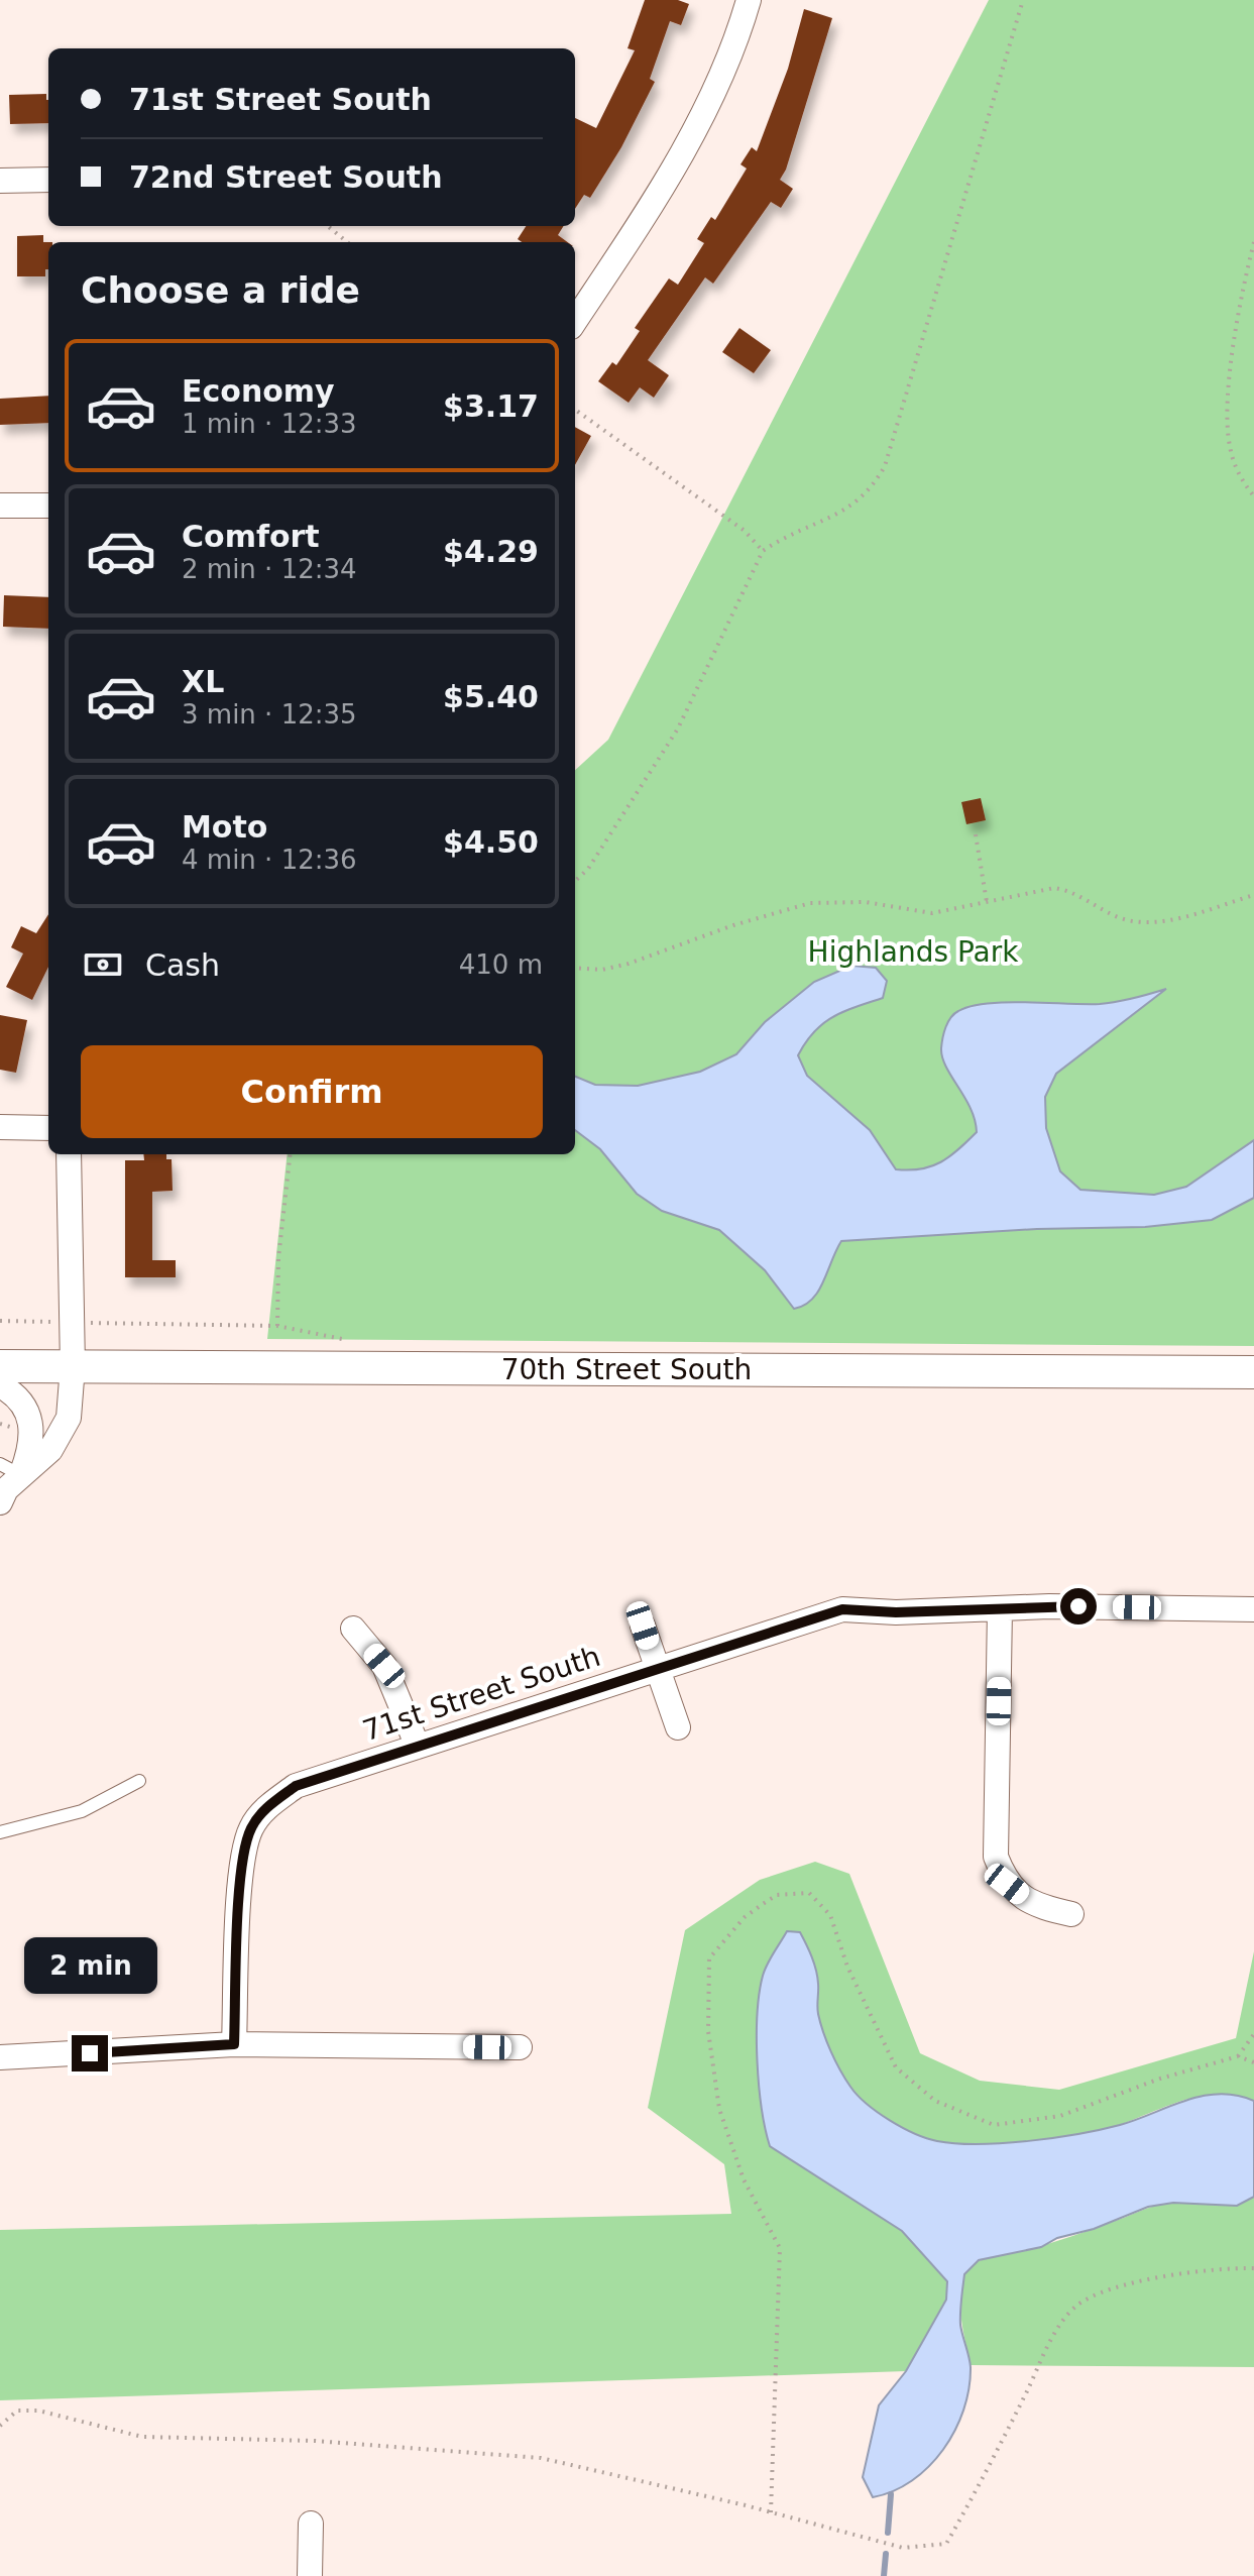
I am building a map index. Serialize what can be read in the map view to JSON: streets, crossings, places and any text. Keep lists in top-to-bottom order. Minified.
{"streets":{"main road":["70th Street South"],"street":["71st Street South"]},"parks":["Highlands Park"],"page":{"banner":["71st Street South","72nd Street South"],"heading":"Choose a ride","list":[{"name":"Economy","note":"1 min · 12:33","value":"$3.17"},{"name":"Comfort","note":"2 min · 12:34","value":"$4.29"},{"name":"XL","note":"3 min · 12:35","value":"$5.40"},{"name":"Moto","note":"4 min · 12:36","value":"$4.50"}],"pay":["Cash","410 m"],"buttons":"Confirm","bubble":"2 min"}}
